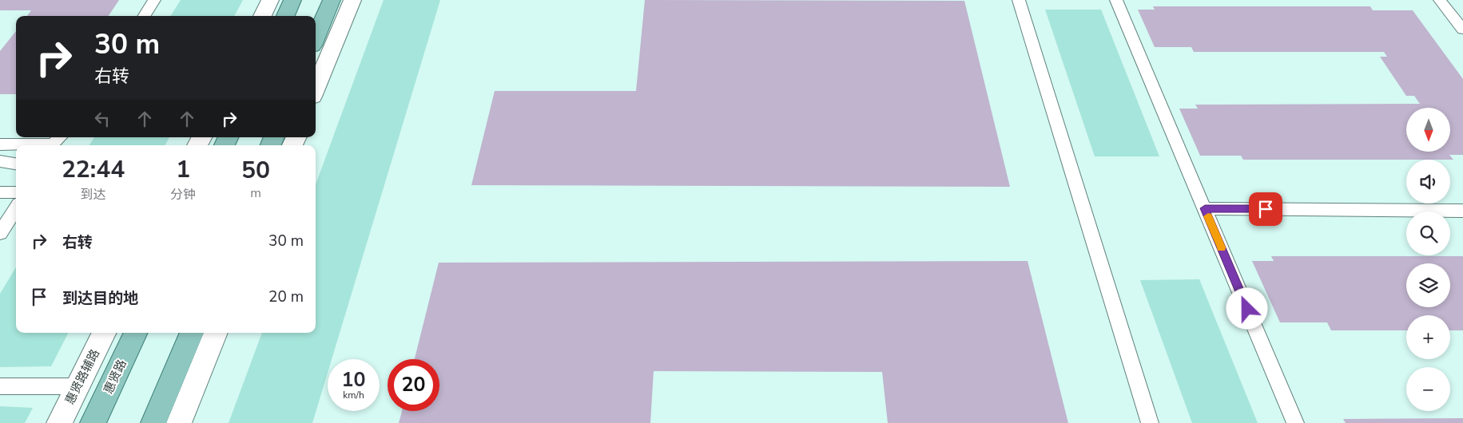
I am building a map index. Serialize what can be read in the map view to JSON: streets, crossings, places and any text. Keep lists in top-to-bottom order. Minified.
{"streets":{"main road":["惠贤路"],"street":["惠贤路辅路"]},"north":"bottom","page":{"turn":["30 m","右转"],"map_buttons":["+","−"],"eta":["22:44","到达","1","分钟","50","m"],"list":[{"name":"右转","value":"30 m"},{"name":"到达目的地","value":"20 m"}],"speed":"10 km/h","limit":"20"}}
